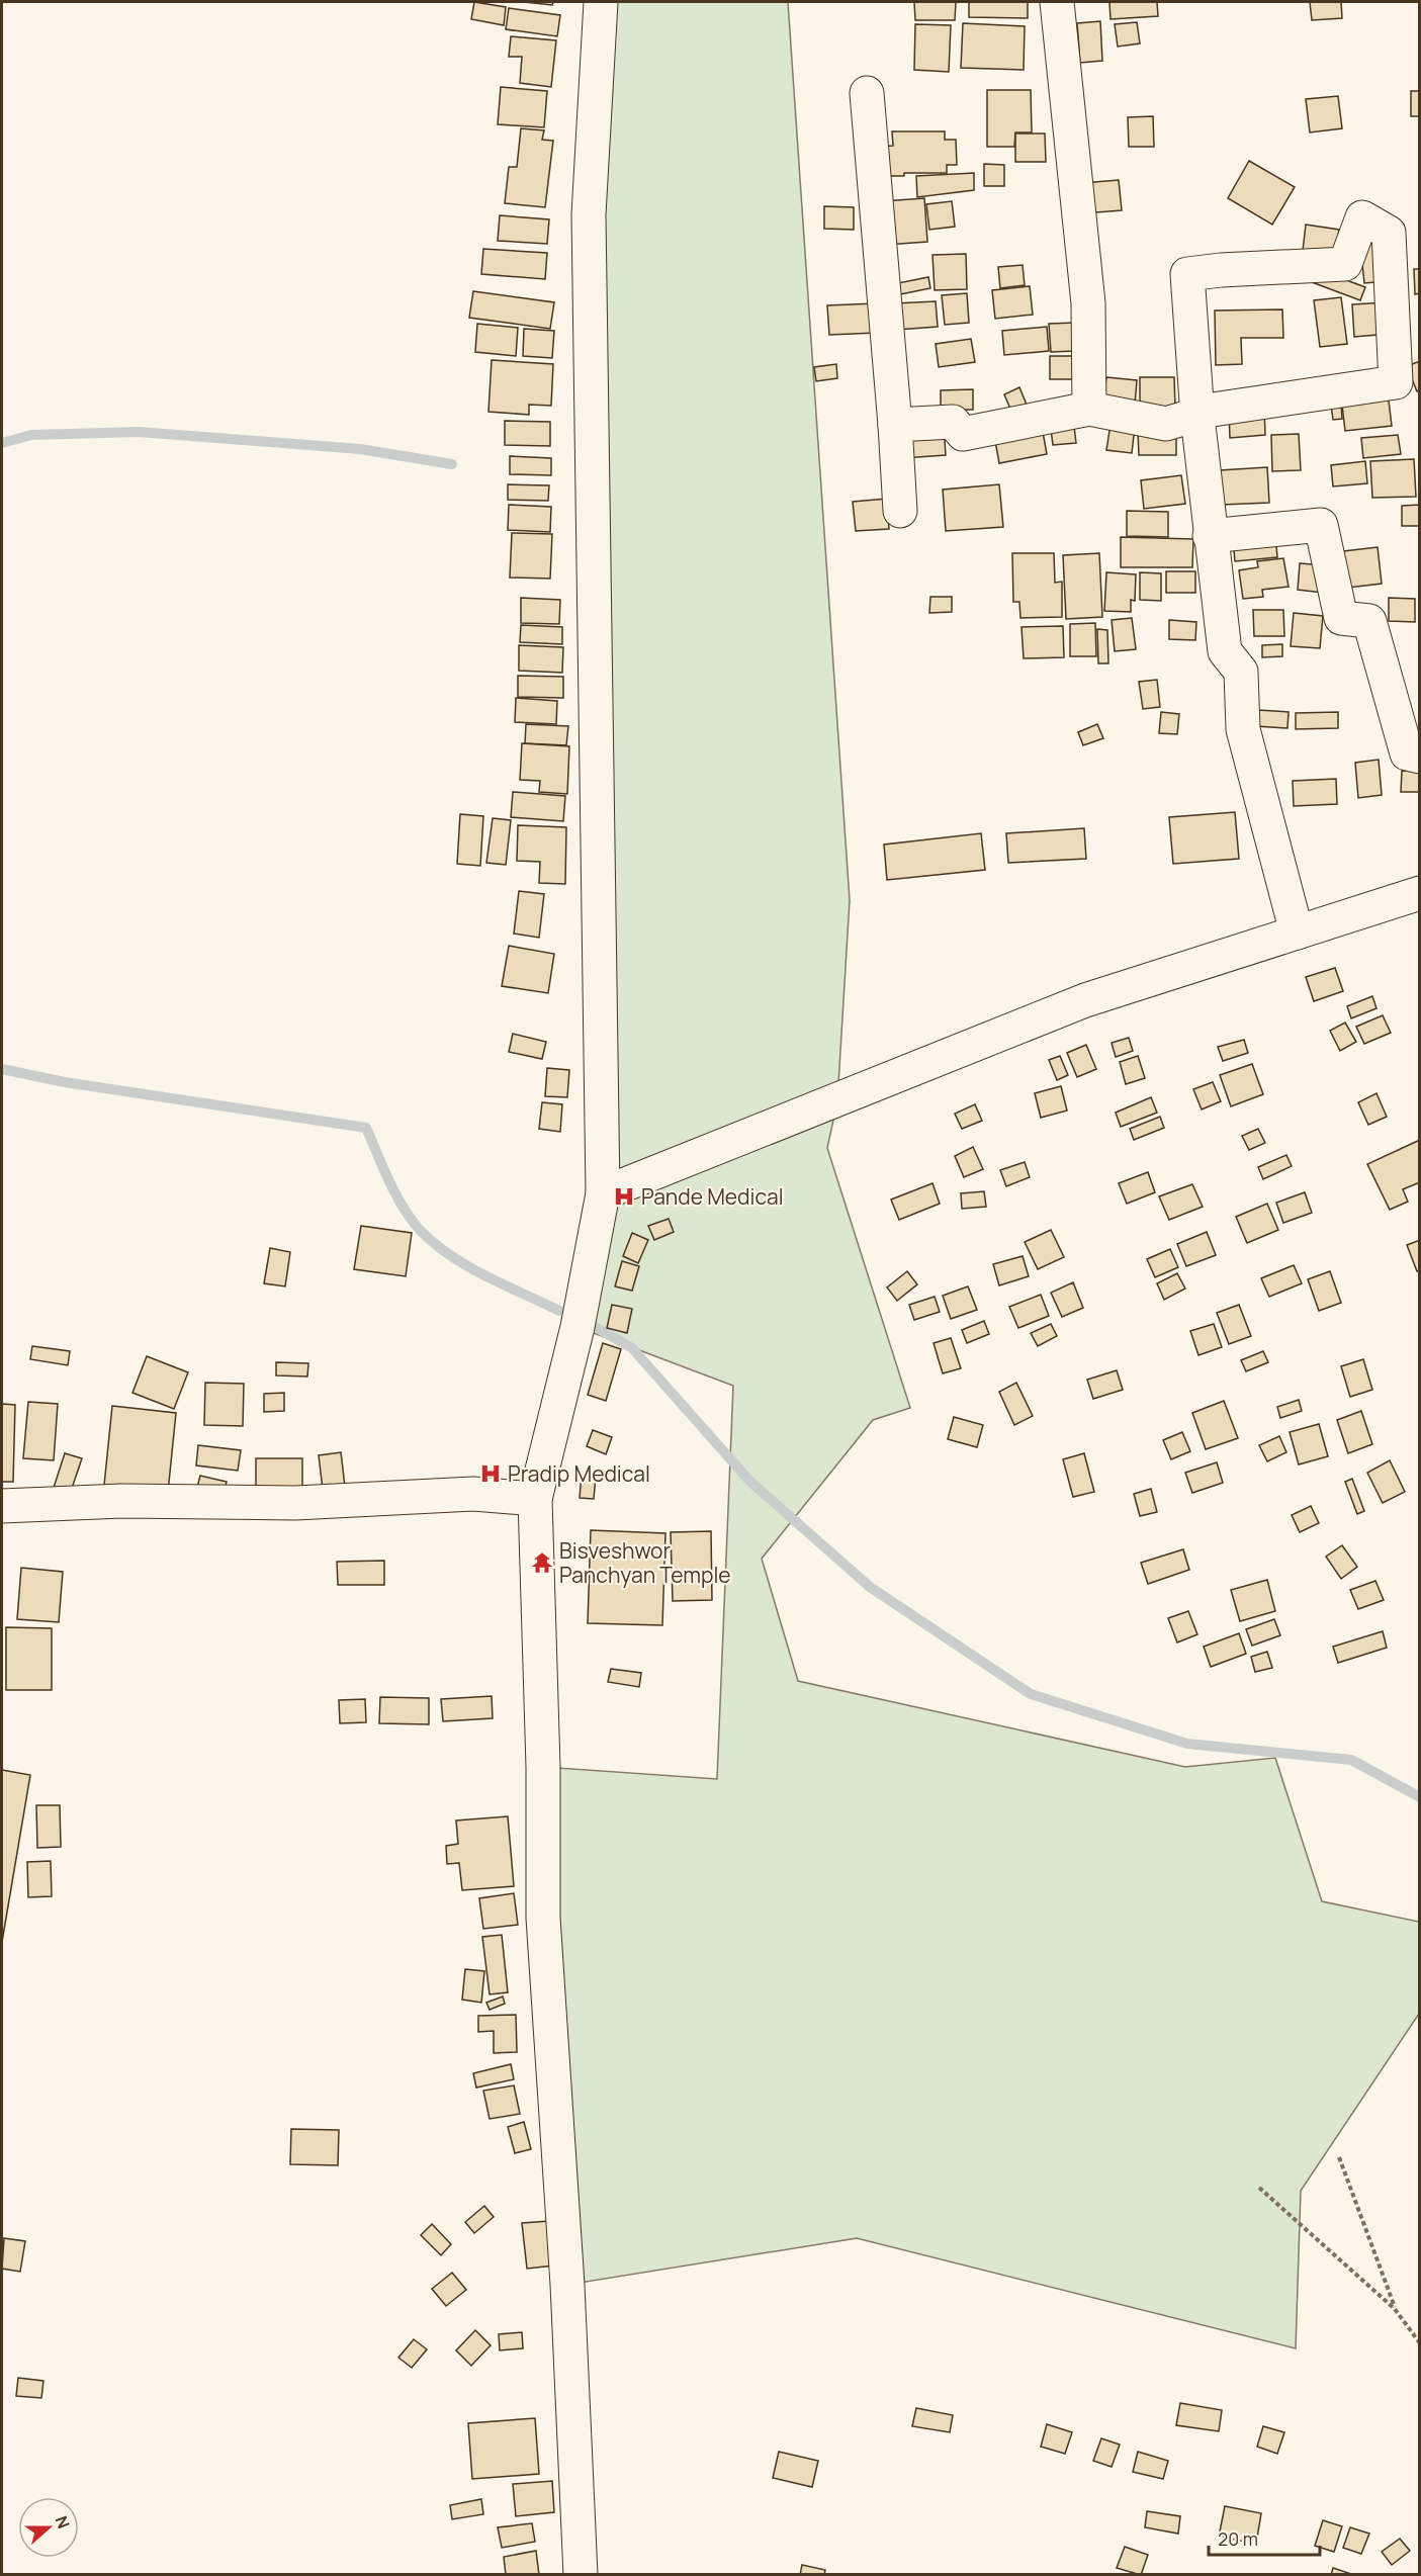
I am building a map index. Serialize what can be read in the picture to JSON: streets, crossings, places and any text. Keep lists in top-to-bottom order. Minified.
{"places":{"hospital":["Pande Medical","Pradip Medical"],"temple":["Bisveshwor Panchyan Temple"]},"scale_bar":"20 m","north":"right"}
